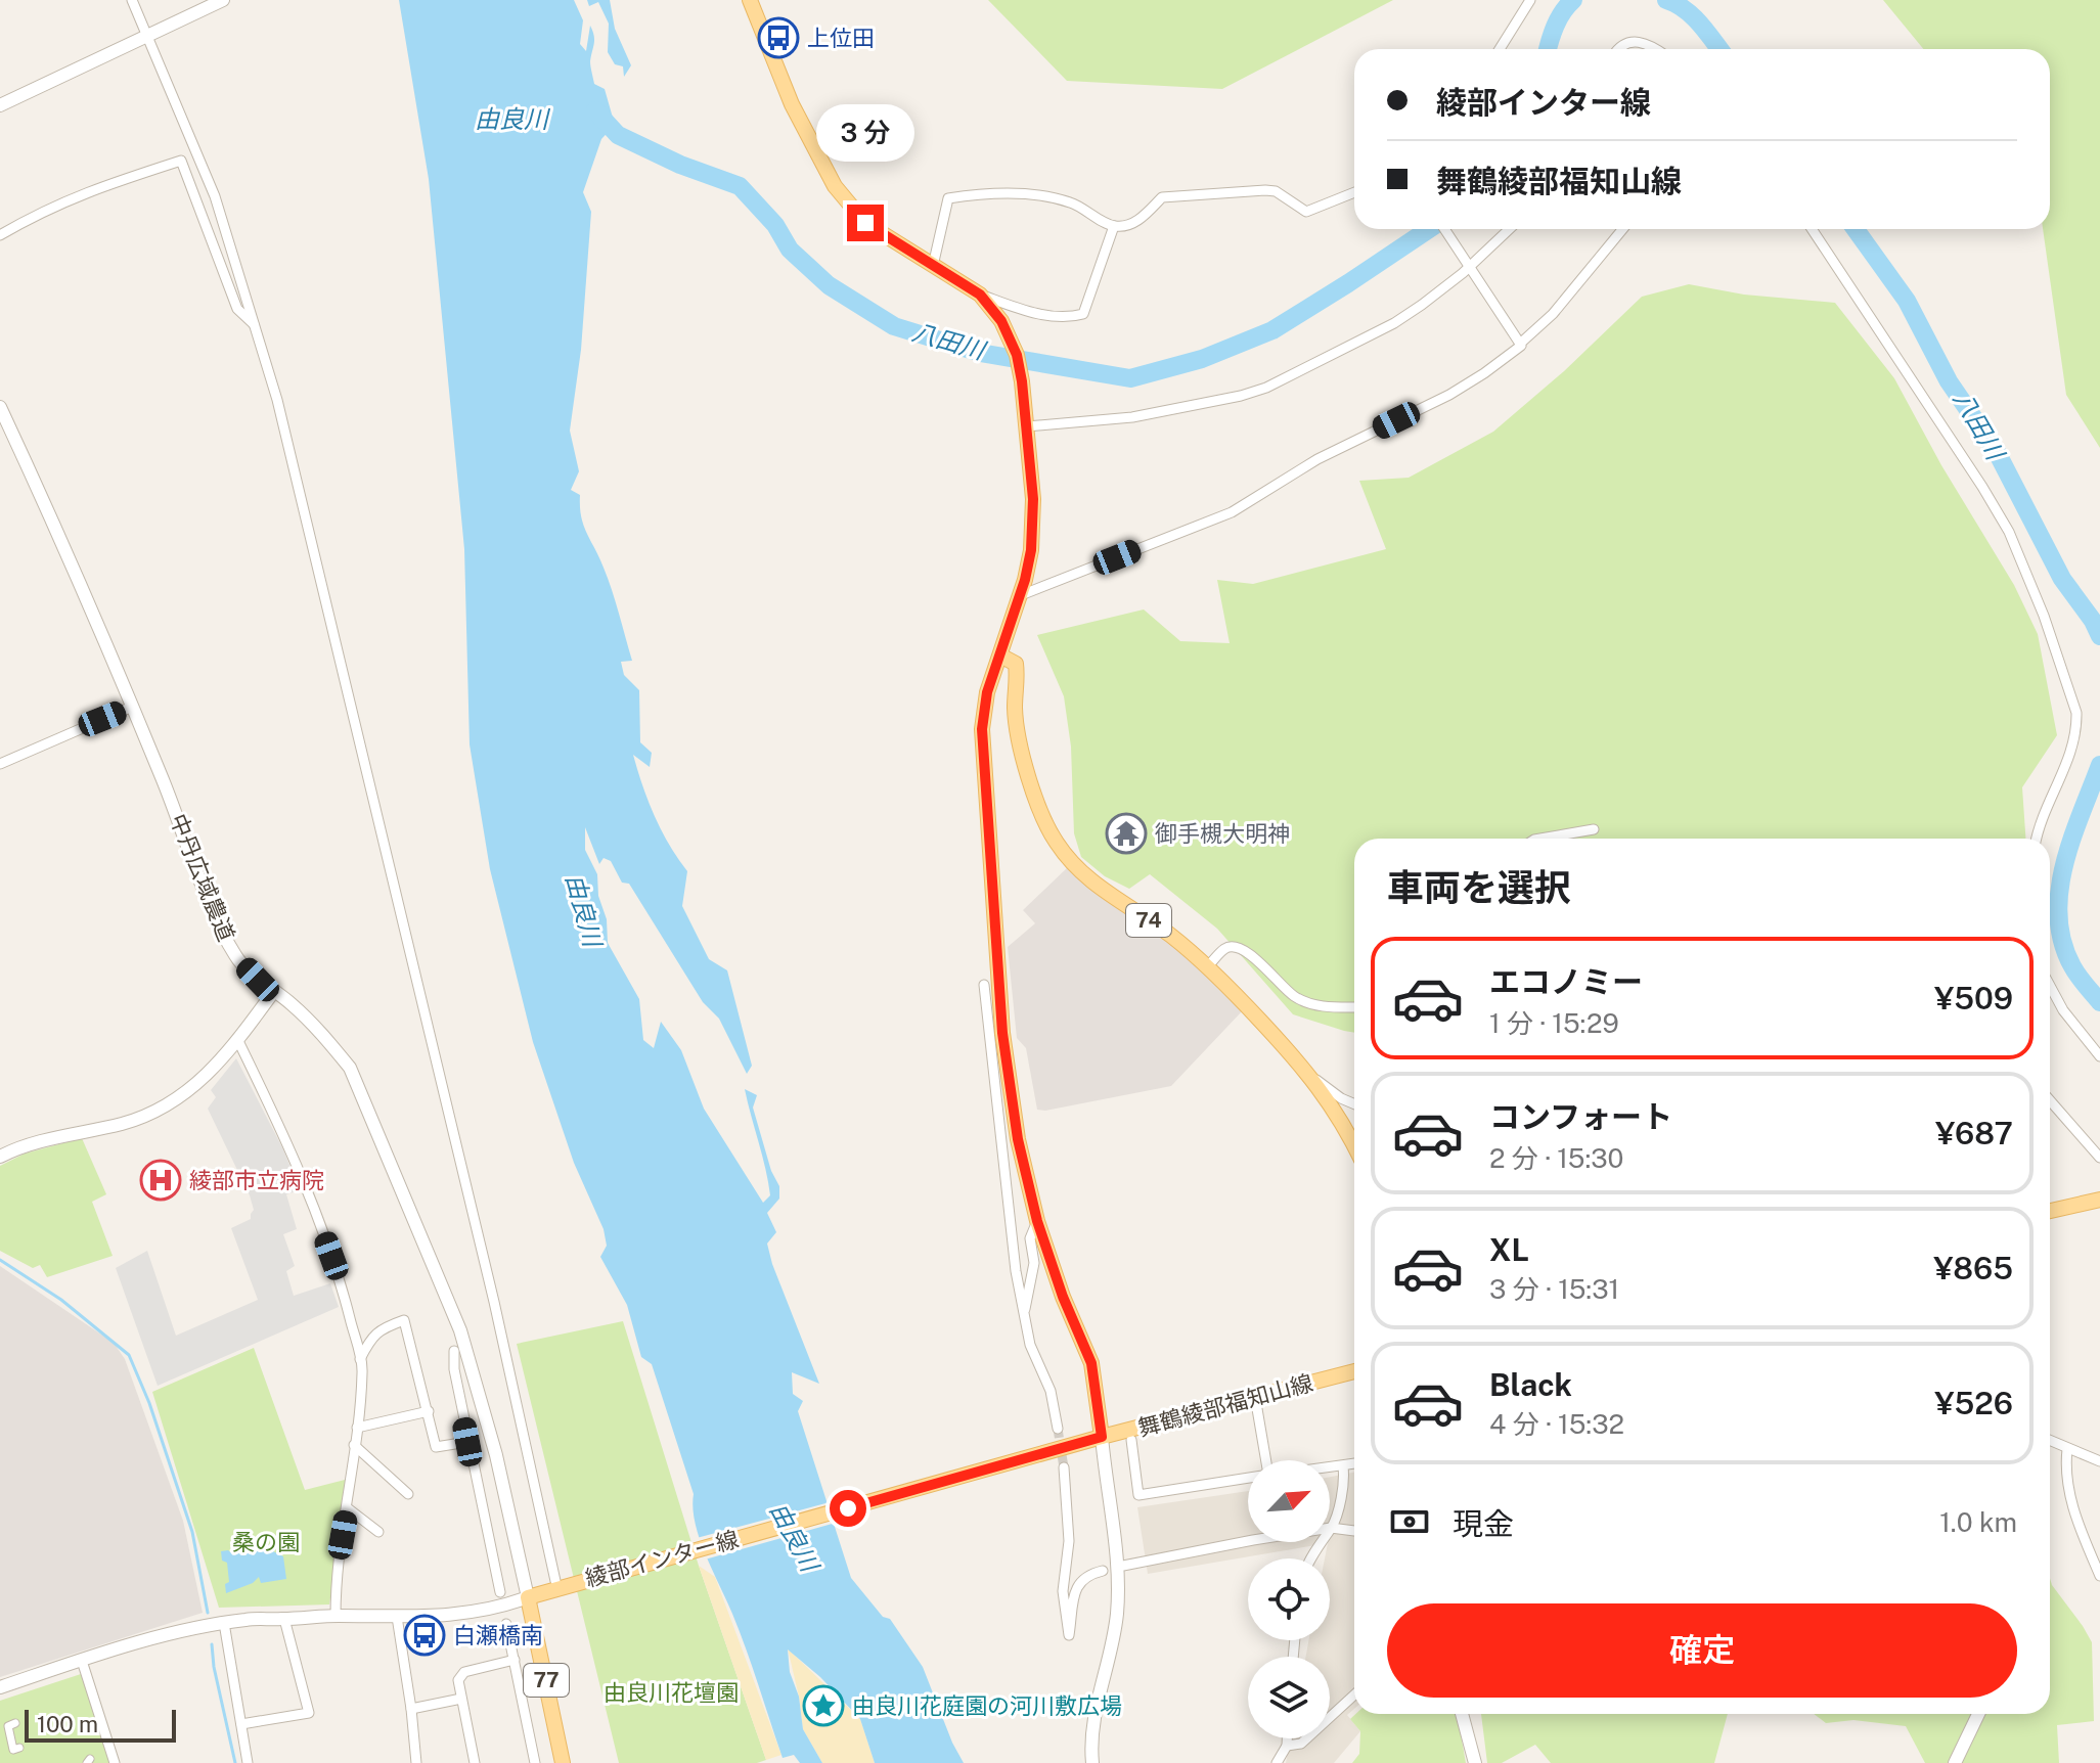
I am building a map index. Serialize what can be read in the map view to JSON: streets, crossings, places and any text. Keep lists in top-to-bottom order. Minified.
{"streets":{"main road":["74","舞鶴綾部福知山線","綾部インター線","77"],"street":["中丹広域農道"]},"crossings":[["中丹広域農道","綾部インター線"],["中丹広域農道","77"],["舞鶴綾部福知山線","綾部インター線"],["綾部インター線","77"]],"water":["由良川","八田川"],"parks":["桑の園","由良川花壇園"],"places":{"bus stop":["上位田","白瀬橋南"],"temple":["御手槻大明神"],"hospital":["綾部市立病院"],"place":["由良川花庭園の河川敷広場"]},"scale_bar":"100 m","north":"top right","page":{"banner":["綾部インター線","舞鶴綾部福知山線"],"bubble":"3 分","heading":"車両を選択","list":[{"name":"エコノミー","note":"1 分 · 15:29","value":"¥509"},{"name":"コンフォート","note":"2 分 · 15:30","value":"¥687"},{"name":"XL","note":"3 分 · 15:31","value":"¥865"},{"name":"Black","note":"4 分 · 15:32","value":"¥526"}],"pay":["現金","1.0 km"],"buttons":"確定","scale":"100 m"}}
